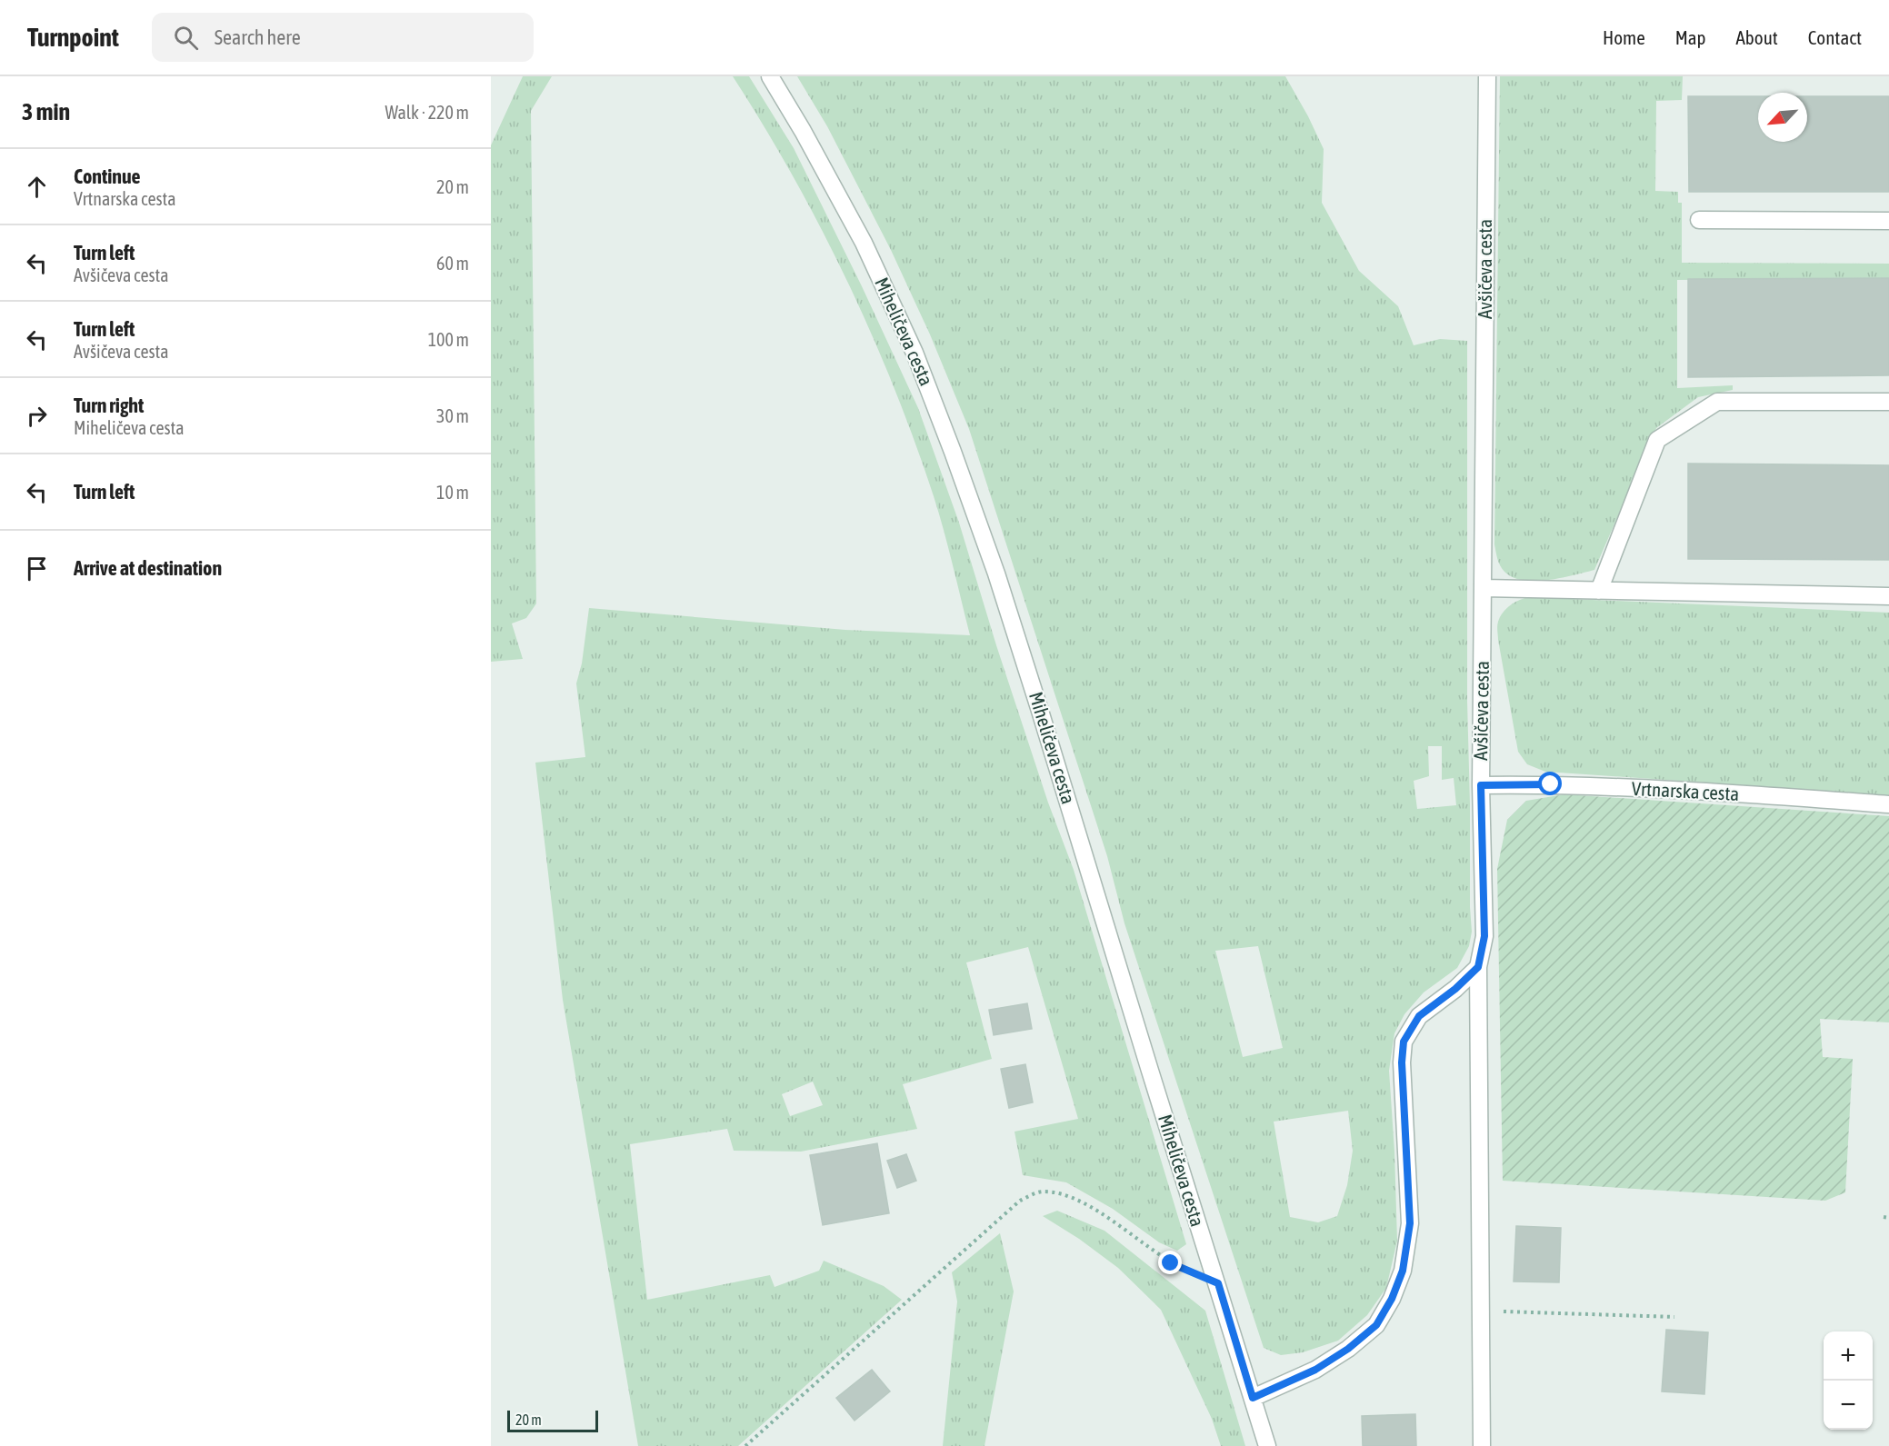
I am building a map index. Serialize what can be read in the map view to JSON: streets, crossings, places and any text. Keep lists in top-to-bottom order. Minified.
{"streets":{"street":["Avšičeva cesta","Miheličeva cesta","Vrtnarska cesta"]},"crossings":[["Avšičeva cesta","Vrtnarska cesta"]],"scale_bar":"20 m","north":"bottom left","page":{"header":"Turnpoint","search":"Search here","nav":["Home","Map","About","Contact"],"heading":["3 min","Walk · 220 m"],"list":[["Continue","Vrtnarska cesta","20 m"],["Turn left","Avšičeva cesta","60 m"],["Turn left","Avšičeva cesta","100 m"],["Turn right","Miheličeva cesta","30 m"],["Turn left","10 m"],"Arrive at destination"],"map_buttons":["+","−"],"scale":"20 m"}}
